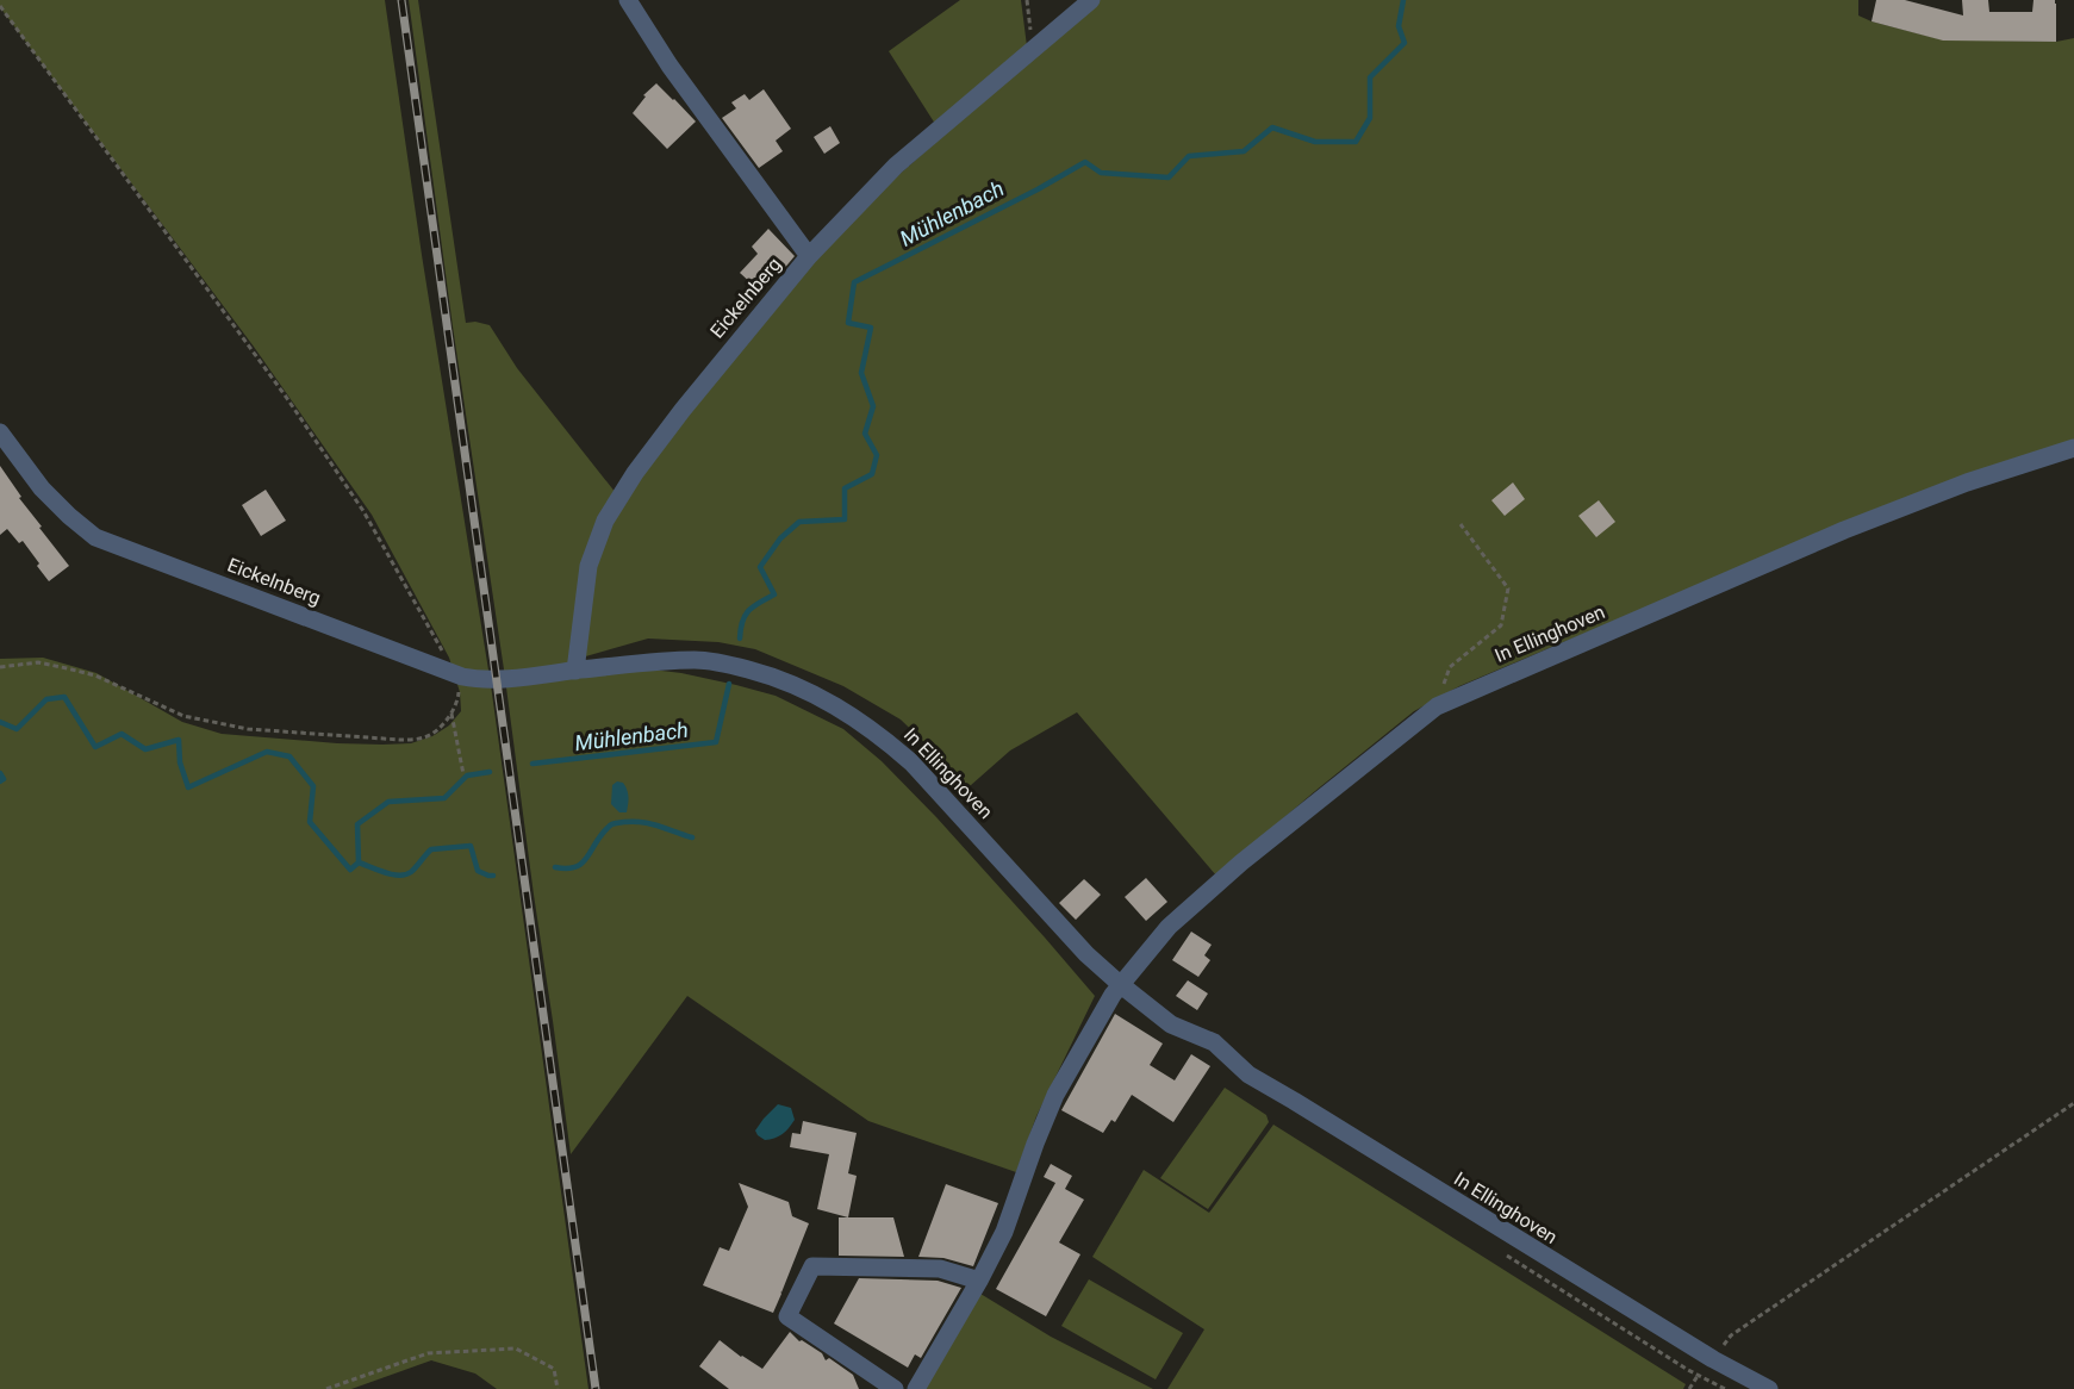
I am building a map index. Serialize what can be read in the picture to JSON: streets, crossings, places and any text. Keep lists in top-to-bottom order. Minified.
{"streets":{"street":["Eickelnberg","In Ellinghoven"]},"crossings":[["Eickelnberg","In Ellinghoven"]],"water":["Mühlenbach"]}
